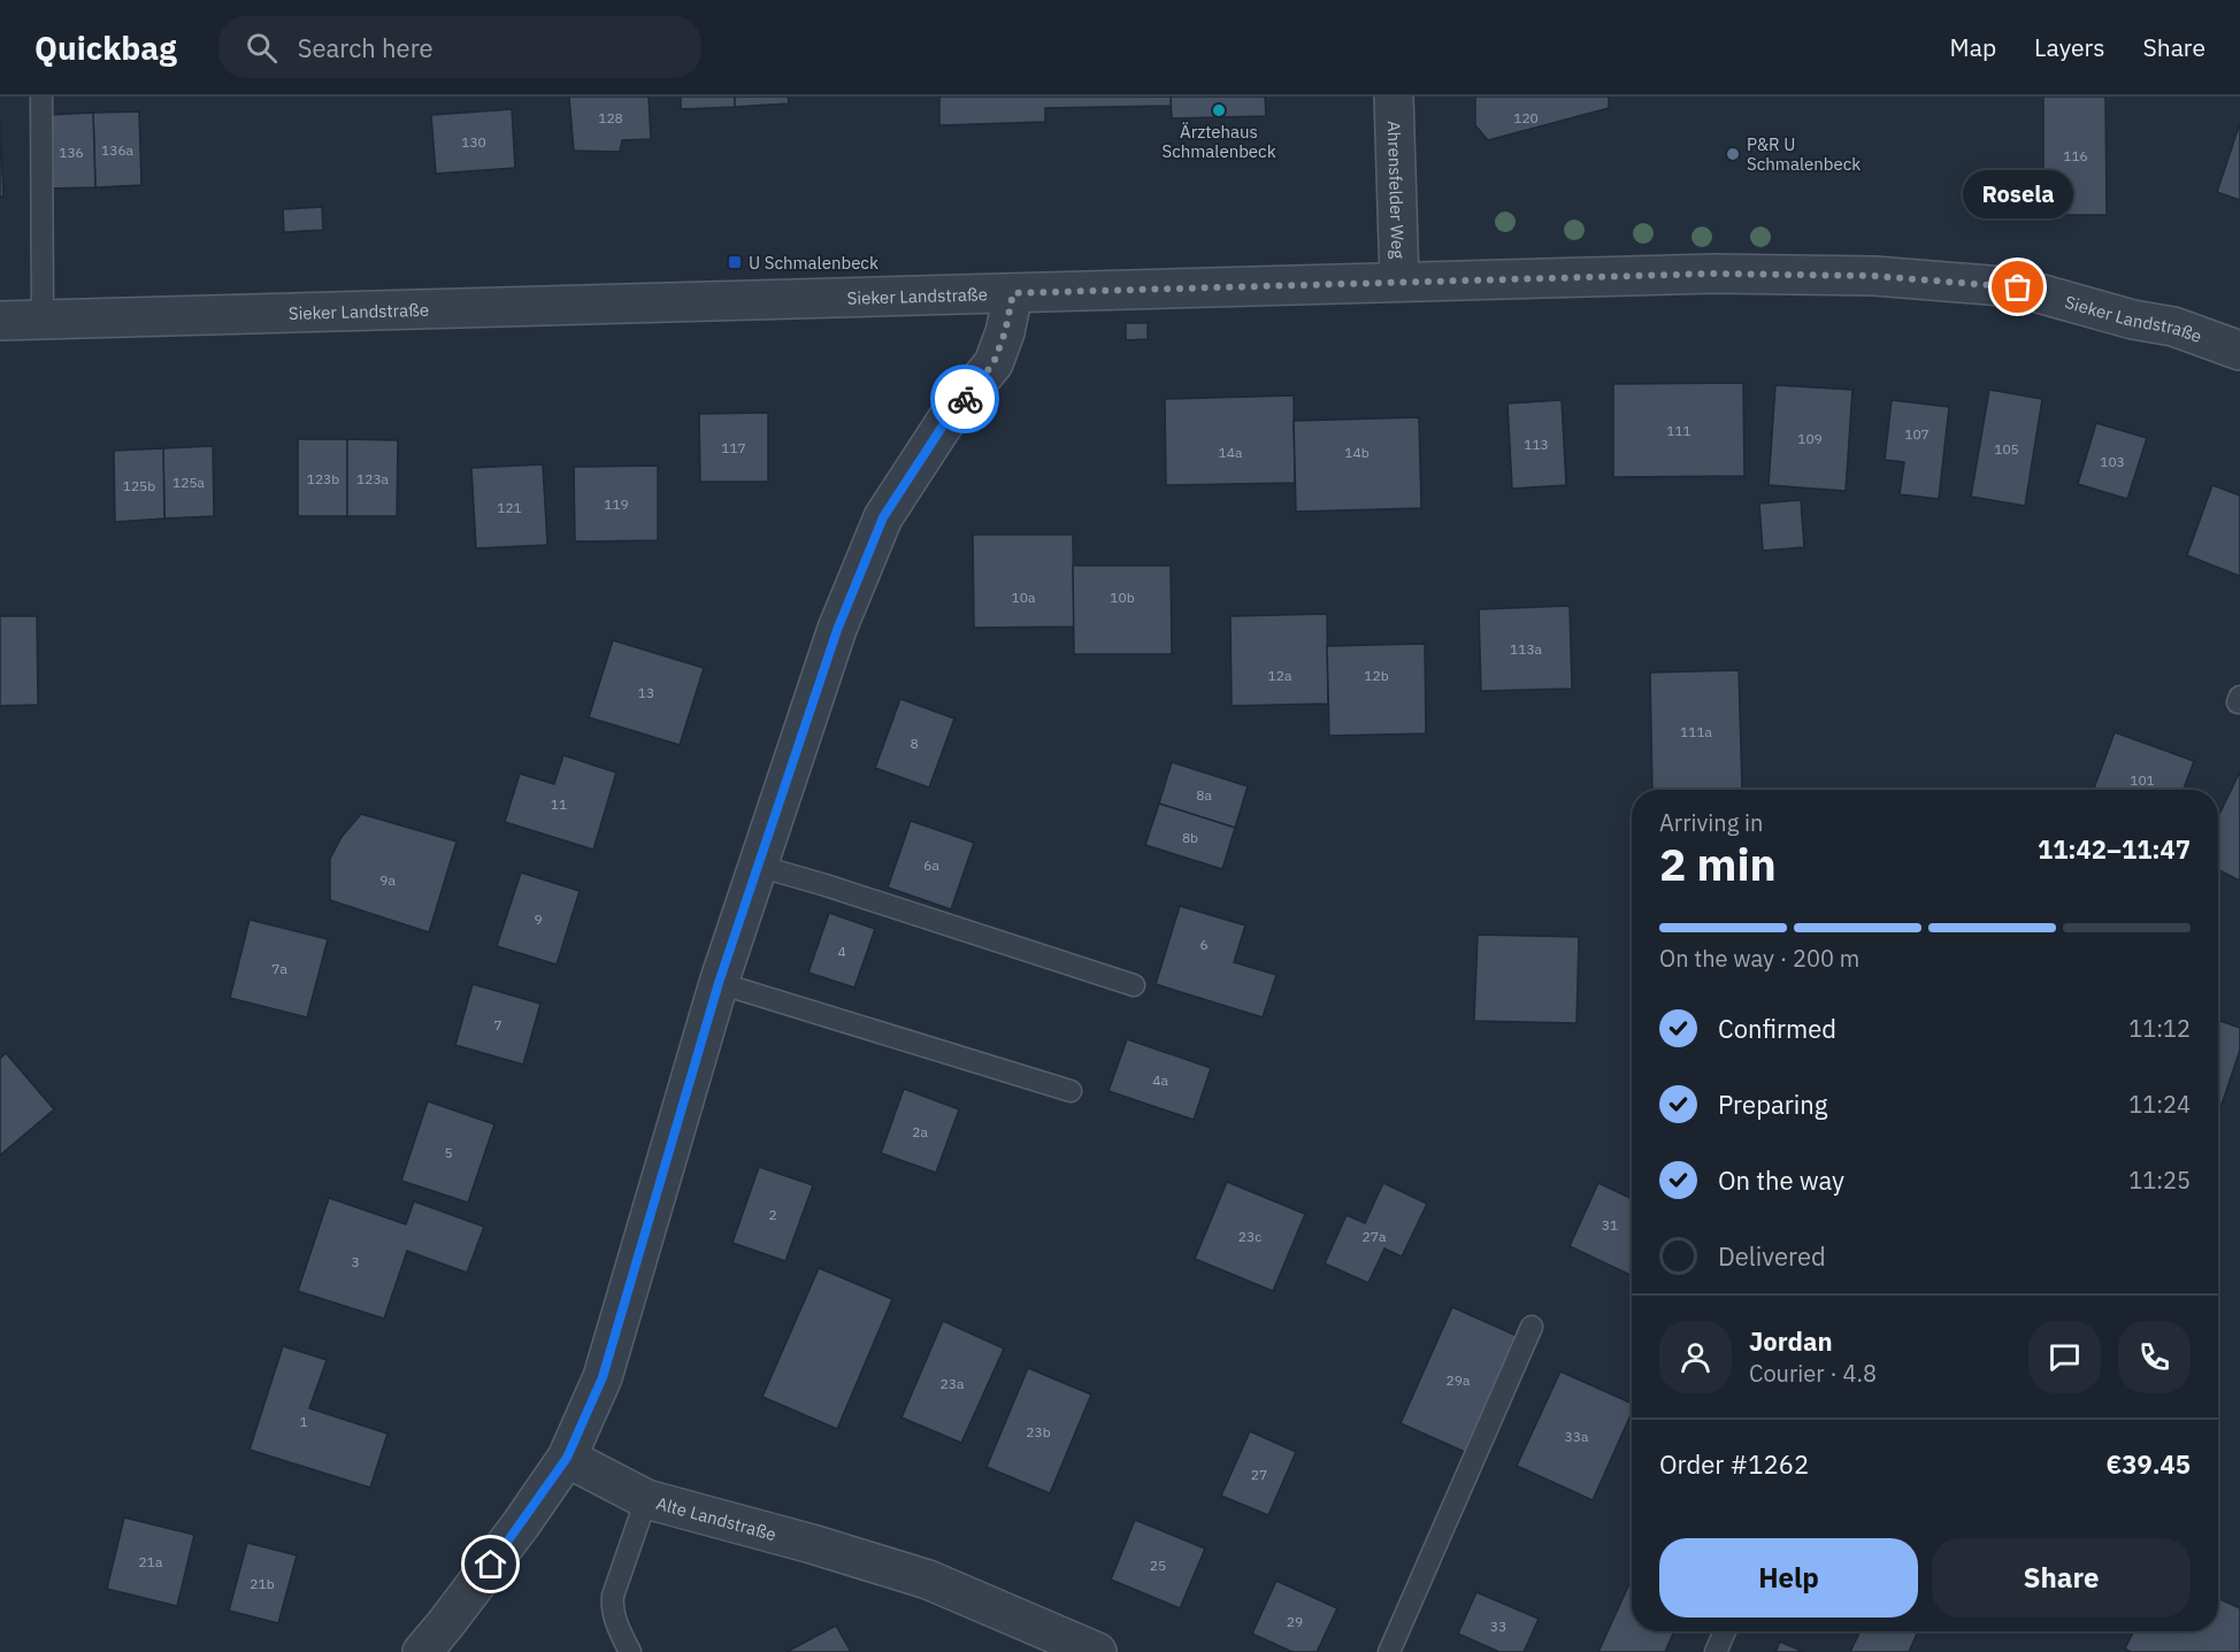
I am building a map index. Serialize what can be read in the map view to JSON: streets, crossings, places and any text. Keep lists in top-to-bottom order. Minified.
{"streets":{"street":["Ahrensfelder Weg","Sieker Landstraße","Alte Landstraße"]},"crossings":[["Ahrensfelder Weg","Sieker Landstraße"]],"places":{"other":["Ärztehaus Schmalenbeck","P&R U Schmalenbeck","Rosela"],"transit":["U Schmalenbeck"]},"house_numbers":["128","120","130","136a","136","116","111","107","109","113","117","105","14a","14b","103","123b","123a","125a","125b","119","121","10a","10b","113a","12a","12b","13","111a","8","101","8a","11","8b","6a","9a","9","6","4","7a","7","4a","2a","5","2","31","23c","27a","3","29a","23a","1","23b","33a","27","21a","25","21b","29","33"],"page":{"header":"Quickbag","search":"Search here","nav":["Map","Layers","Share"],"bubble":"Rosela","heading":["2 min","Arriving in","11:42–11:47"],"panel":["Jordan","Courier · 4.8","Order #1262","€39.45"],"bar":"On the way · 200 m","list":[["Confirmed","11:12"],["Preparing","11:24"],["On the way","11:25"],"Delivered"],"buttons":["Help","Share"]}}
